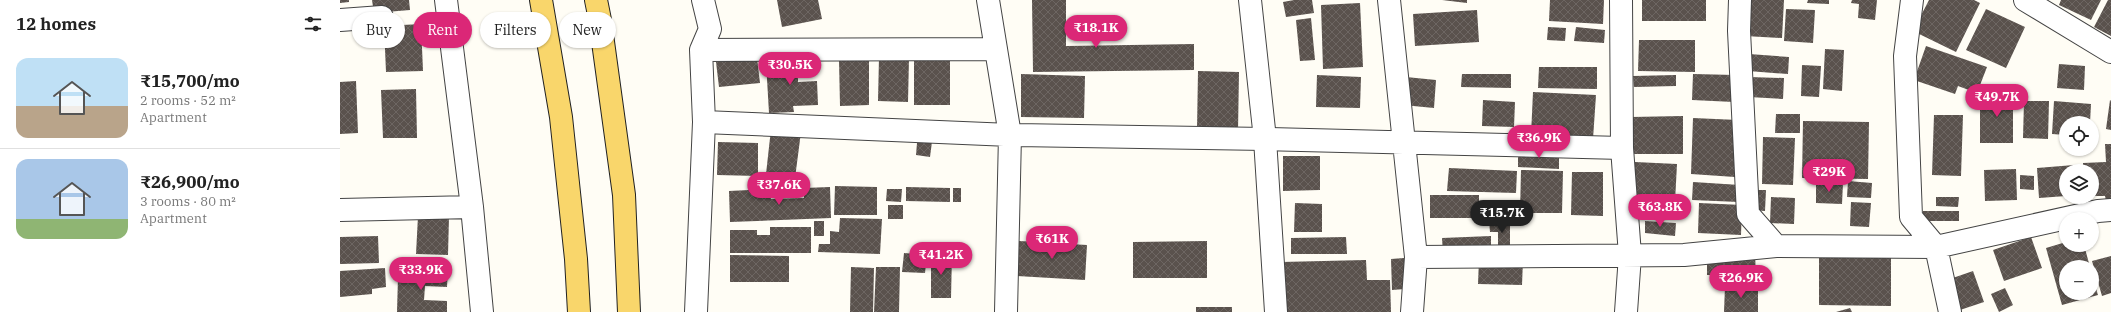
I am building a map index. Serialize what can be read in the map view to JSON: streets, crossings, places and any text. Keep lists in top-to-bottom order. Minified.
{"page":{"heading":"12 homes","chip":["Buy","Rent","Filters","New"],"price":["₹18.1K","₹30.5K","₹49.7K","₹36.9K","₹29K","₹37.6K","₹63.8K","₹15.7K","₹61K","₹41.2K","₹33.9K","₹26.9K"],"list":[{"name":"₹15,700/mo","note":"2 rooms · 52 m² · Apartment"},{"name":"₹26,900/mo","note":"3 rooms · 80 m² · Apartment"}],"map_buttons":["+","−"]}}
